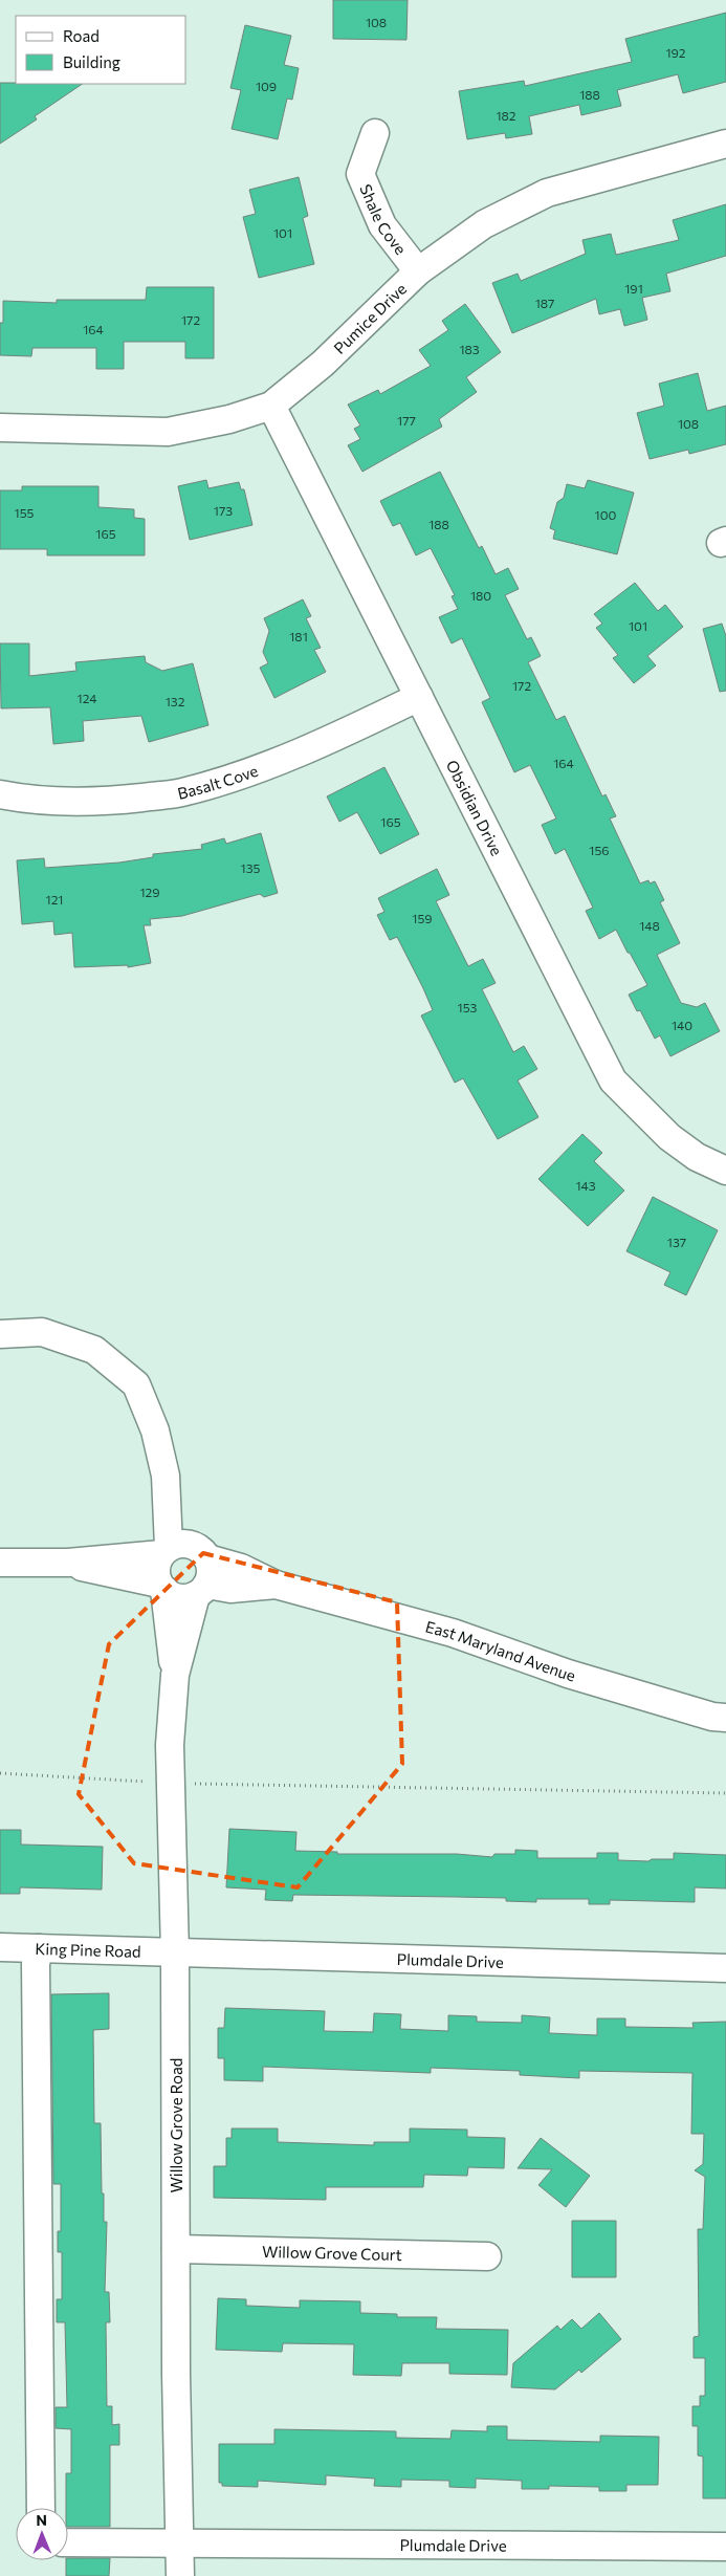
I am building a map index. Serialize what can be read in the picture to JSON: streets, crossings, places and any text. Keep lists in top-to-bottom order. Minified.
{"streets":{"street":["Shale Cove","Pumice Drive","Basalt Cove","Obsidian Drive","East Maryland Avenue","King Pine Road","Plumdale Drive","Willow Grove Road","Willow Grove Court"]},"crossings":[["Shale Cove","Pumice Drive"],["Pumice Drive","Obsidian Drive"],["Basalt Cove","Obsidian Drive"],["East Maryland Avenue","Willow Grove Road"],["King Pine Road","Plumdale Drive"],["King Pine Road","Willow Grove Road"],["Plumdale Drive","Willow Grove Road"],["Willow Grove Road","Willow Grove Court"]],"house_numbers":["108","192","109","188","182","101","191","187","172","164","183","177","108","173","155","100","188","165","180","101","181","172","124","132","164","165","156","135","129","121","159","148","153","140","143","137"],"legend":["Road","Building"],"north":"top"}
